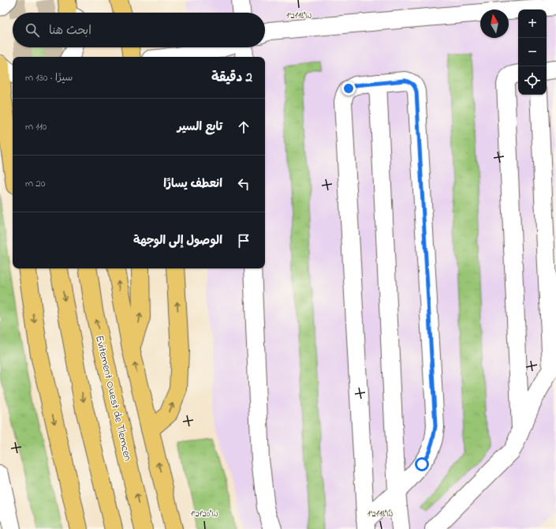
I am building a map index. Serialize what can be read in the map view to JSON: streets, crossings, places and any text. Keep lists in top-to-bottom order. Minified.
{"streets":{"main road":["Evitement Ouest de Tlemcen"]},"north":"top","page":{"map_buttons":["+","−"],"search":"ابحث هنا","heading":["2 دقيقة","سيرًا · 130 m"],"list":[["تابع السير","110 m"],["انعطف يسارًا","20 m"],"الوصول إلى الوجهة"]},"coordinates":["1°21'18\"W","1°21'20\"W"]}
